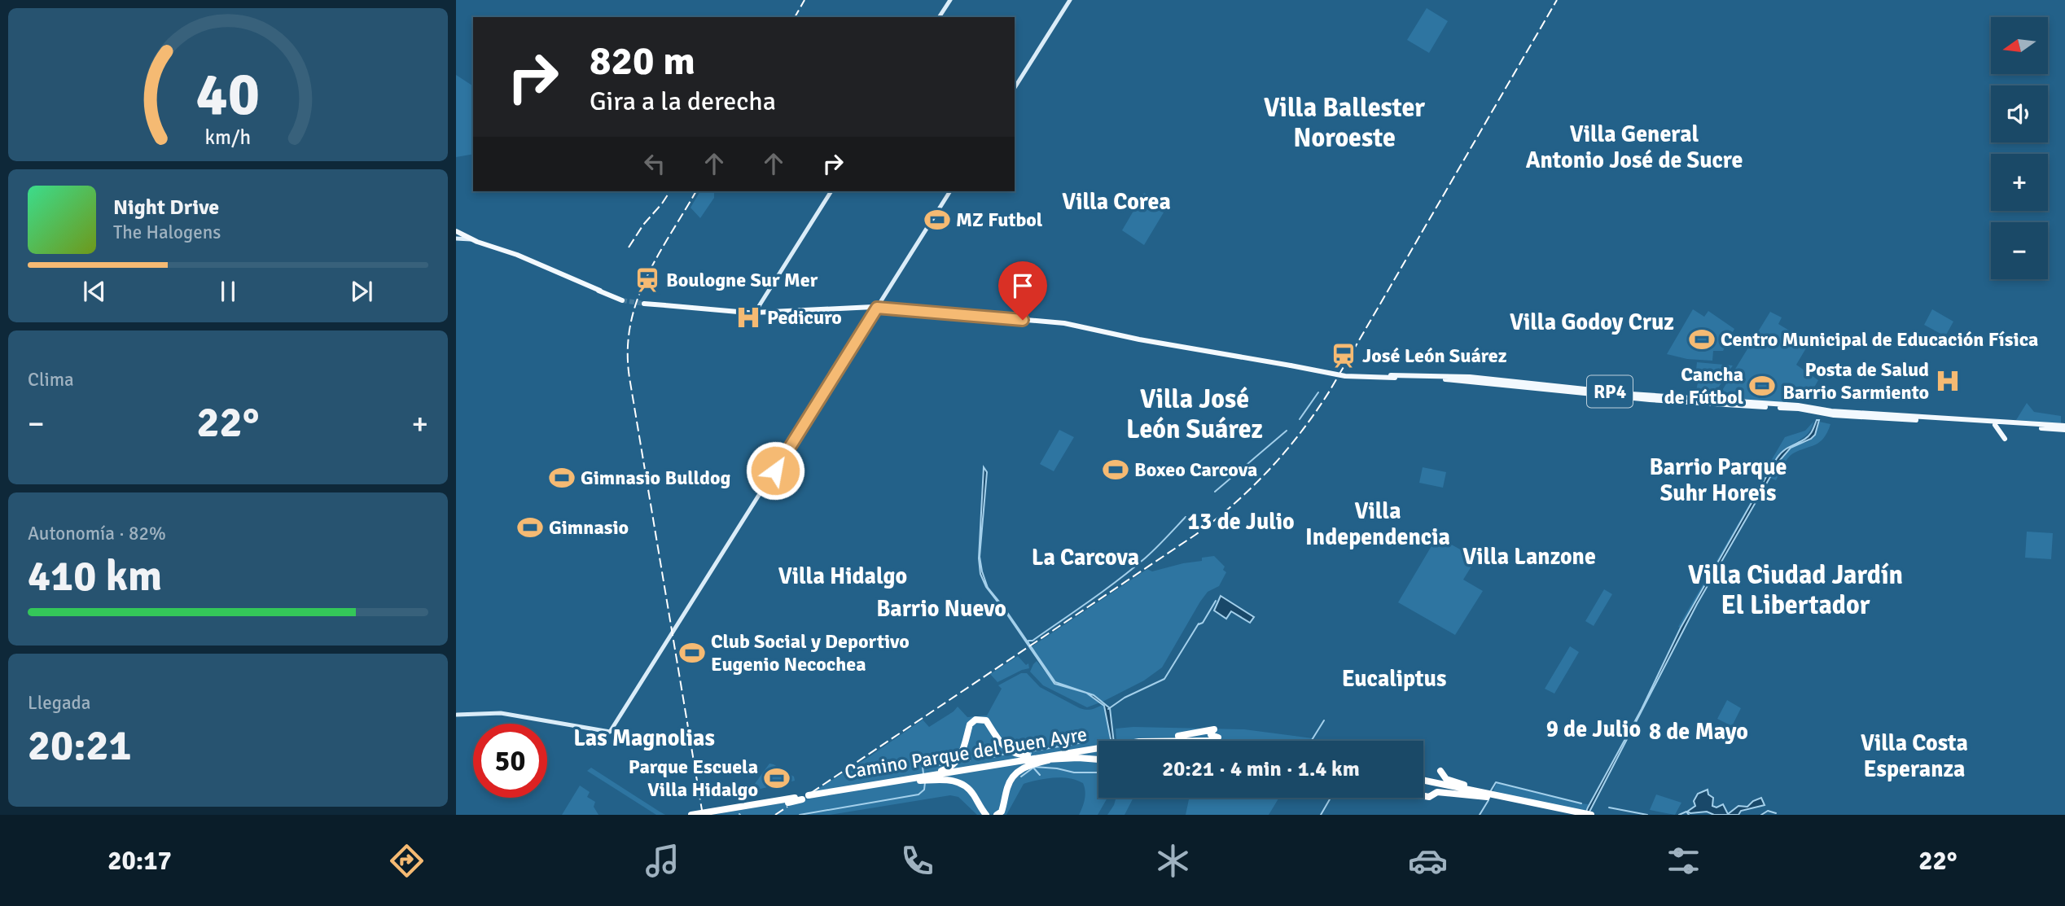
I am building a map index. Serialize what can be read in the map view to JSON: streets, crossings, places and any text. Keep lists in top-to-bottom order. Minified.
{"streets":{"highway":["Camino Parque del Buen Ayre"],"main road":["RP4"]},"districts":["Villa Ballester Noroeste","Villa General Antonio José de Sucre","Villa Corea","Villa Godoy Cruz","Villa José León Suárez","Barrio Parque Suhr Horeis","Villa Independencia","13 de Julio","Villa Lanzone","La Carcova","Villa Ciudad Jardín El Libertador","Villa Hidalgo","Barrio Nuevo","Eucaliptus","9 de Julio","8 de Mayo","Las Magnolias","Villa Costa Esperanza"],"places":{"sports":["MZ Futbol","Centro Municipal de Educación Física","Cancha de Fútbol","Boxeo Carcova","Gimnasio Bulldog","Gimnasio","Club Social y Deportivo Eugenio Necochea","Parque Escuela Villa Hidalgo"],"station":["Boulogne Sur Mer","José León Suárez"],"hospital":["Pedicuro","Posta de Salud Barrio Sarmiento"]},"north":"left","page":{"map_buttons":["+","−"],"turn":["820 m","Gira a la derecha"],"song":["Night Drive","The Halogens"],"tile":["Clima",["Autonomía · 82%","410 km"],["Llegada","20:21"]],"heat":["−","22°","+"],"limit":"50","trip":"20:21 · 4 min · 1.4 km","tabs":["20:17","22°"],"gauge":["40","km/h"]}}
